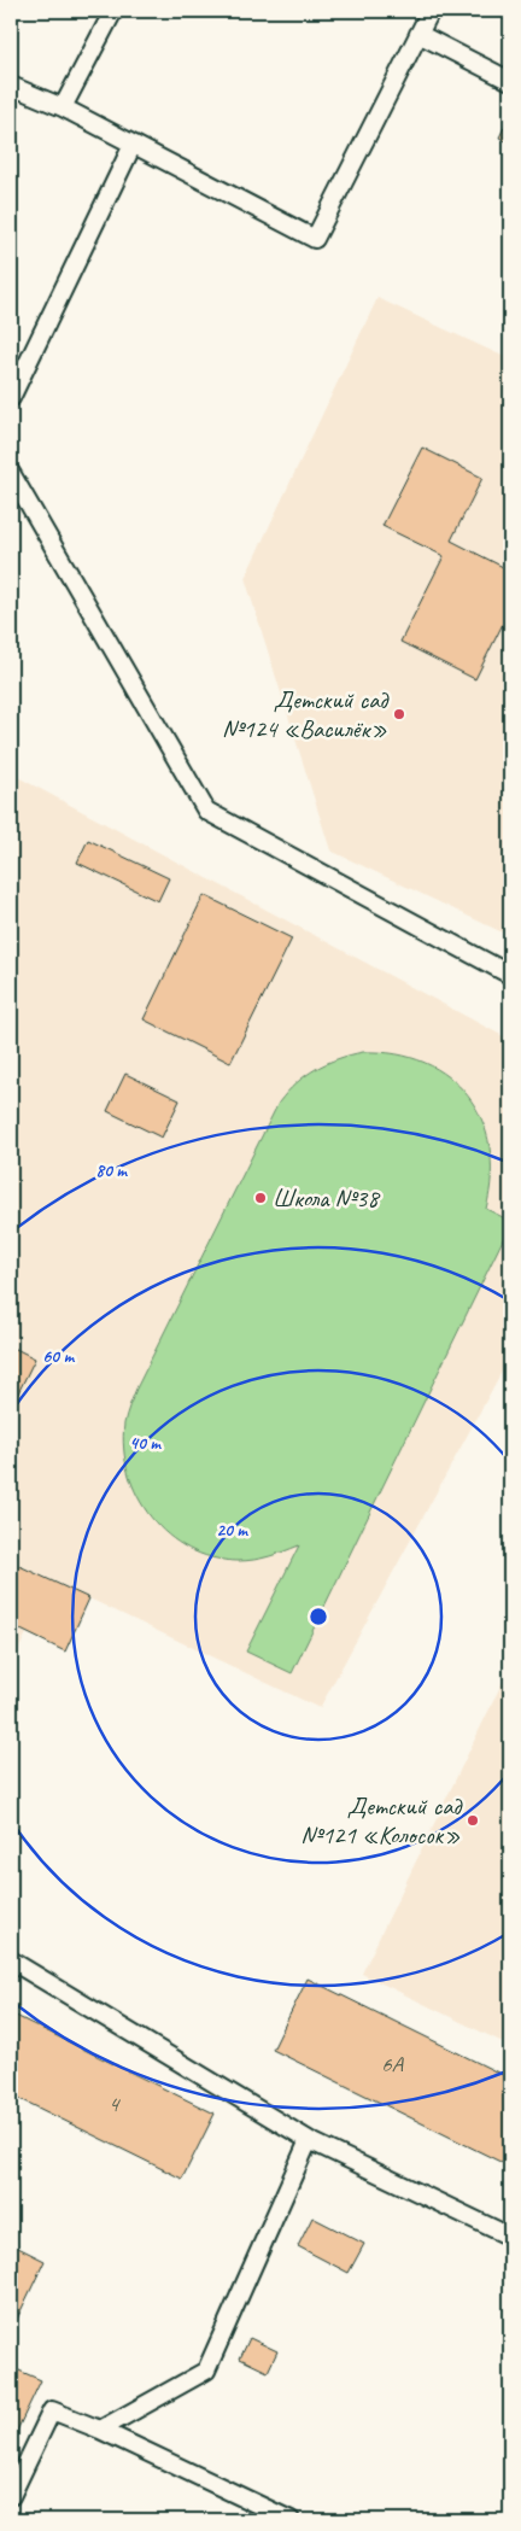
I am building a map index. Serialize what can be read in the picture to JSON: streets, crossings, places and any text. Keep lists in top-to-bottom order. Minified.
{"places":["Детский сад №124 «Василёк»","Школа №38","Детский сад №121 «Колосок»"],"house_numbers":["6А","4"],"rings":["80 m","60 m","40 m","20 m"]}
